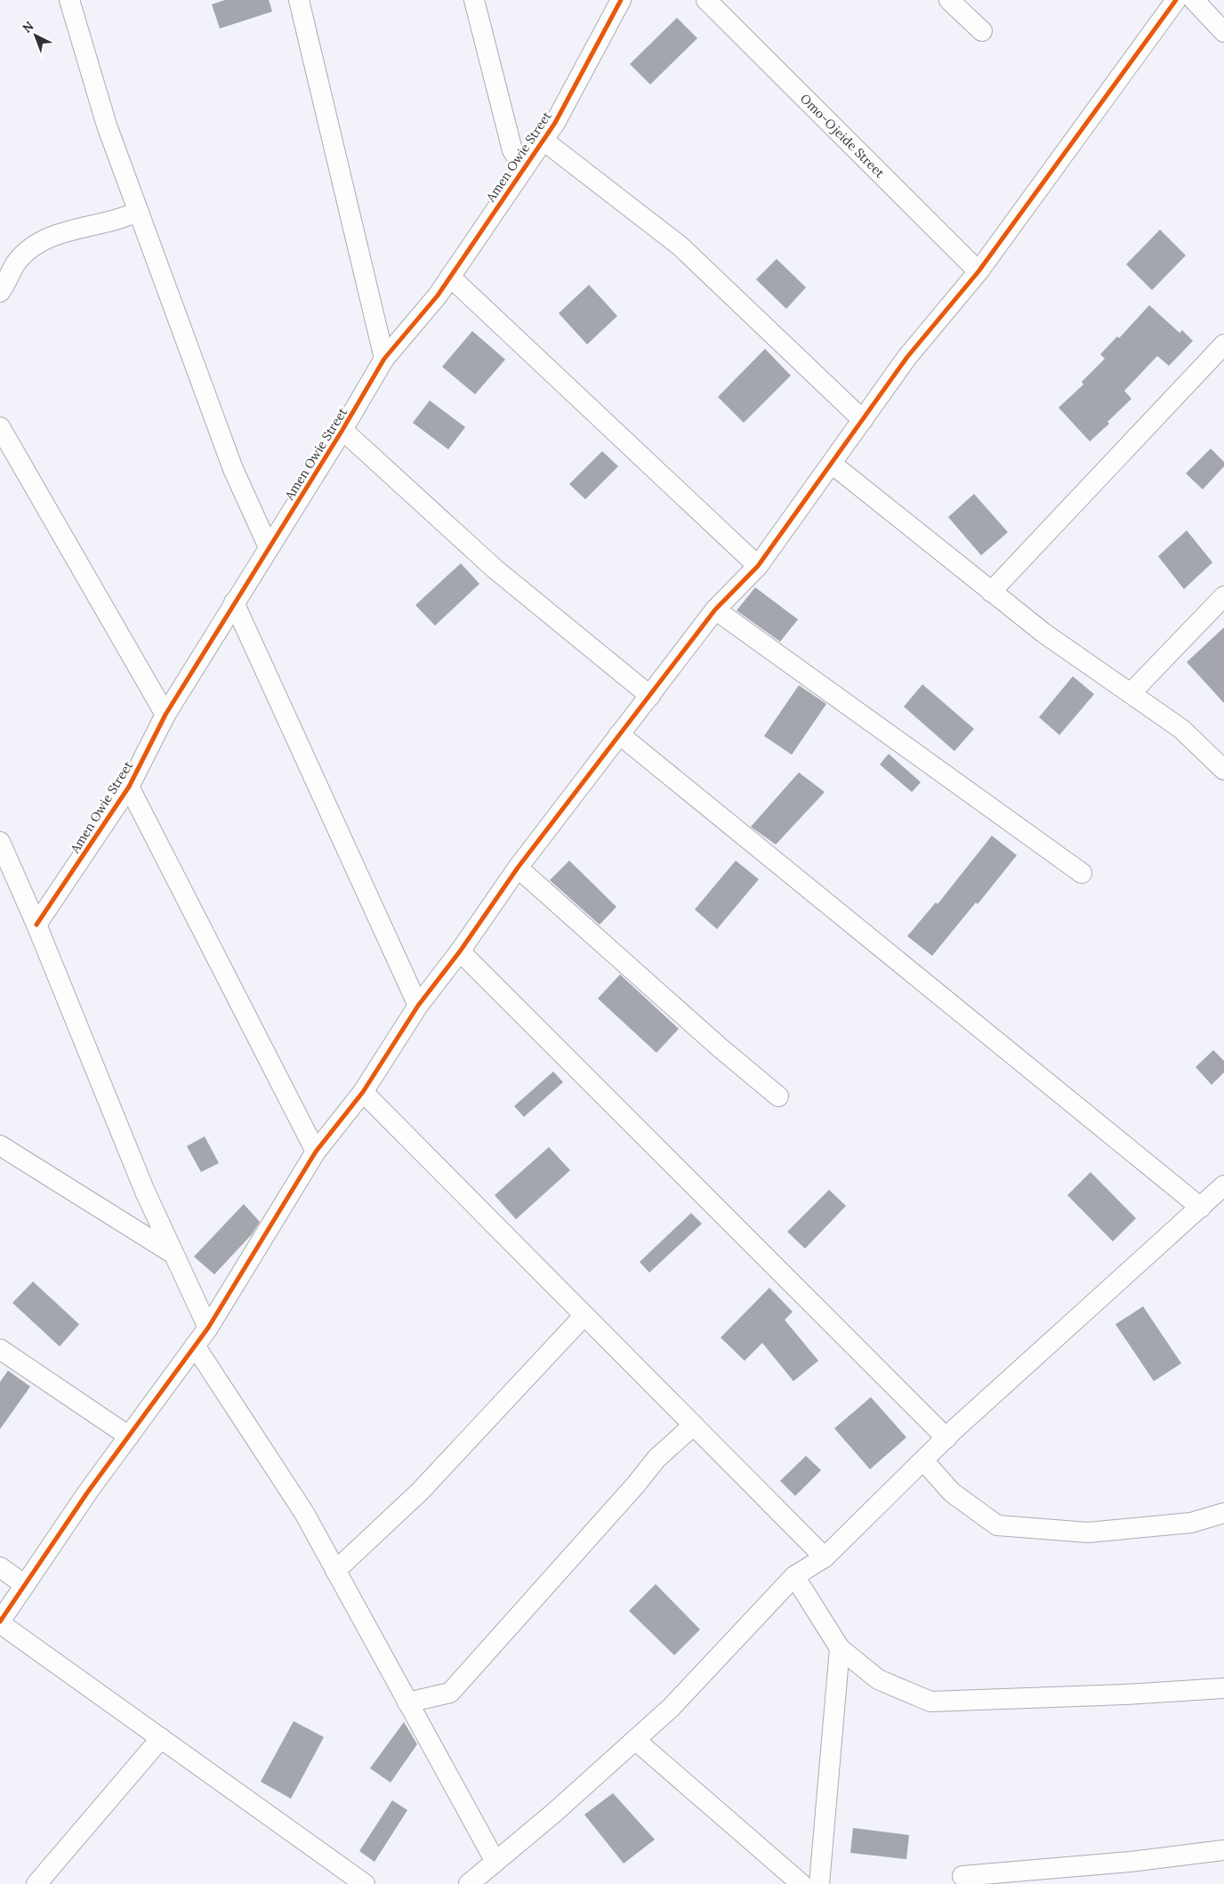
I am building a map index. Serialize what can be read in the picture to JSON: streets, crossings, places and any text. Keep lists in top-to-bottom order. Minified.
{"streets":{"street":["Omo-Ojeide Street","Amen Owie Street"]},"north":"top left"}
